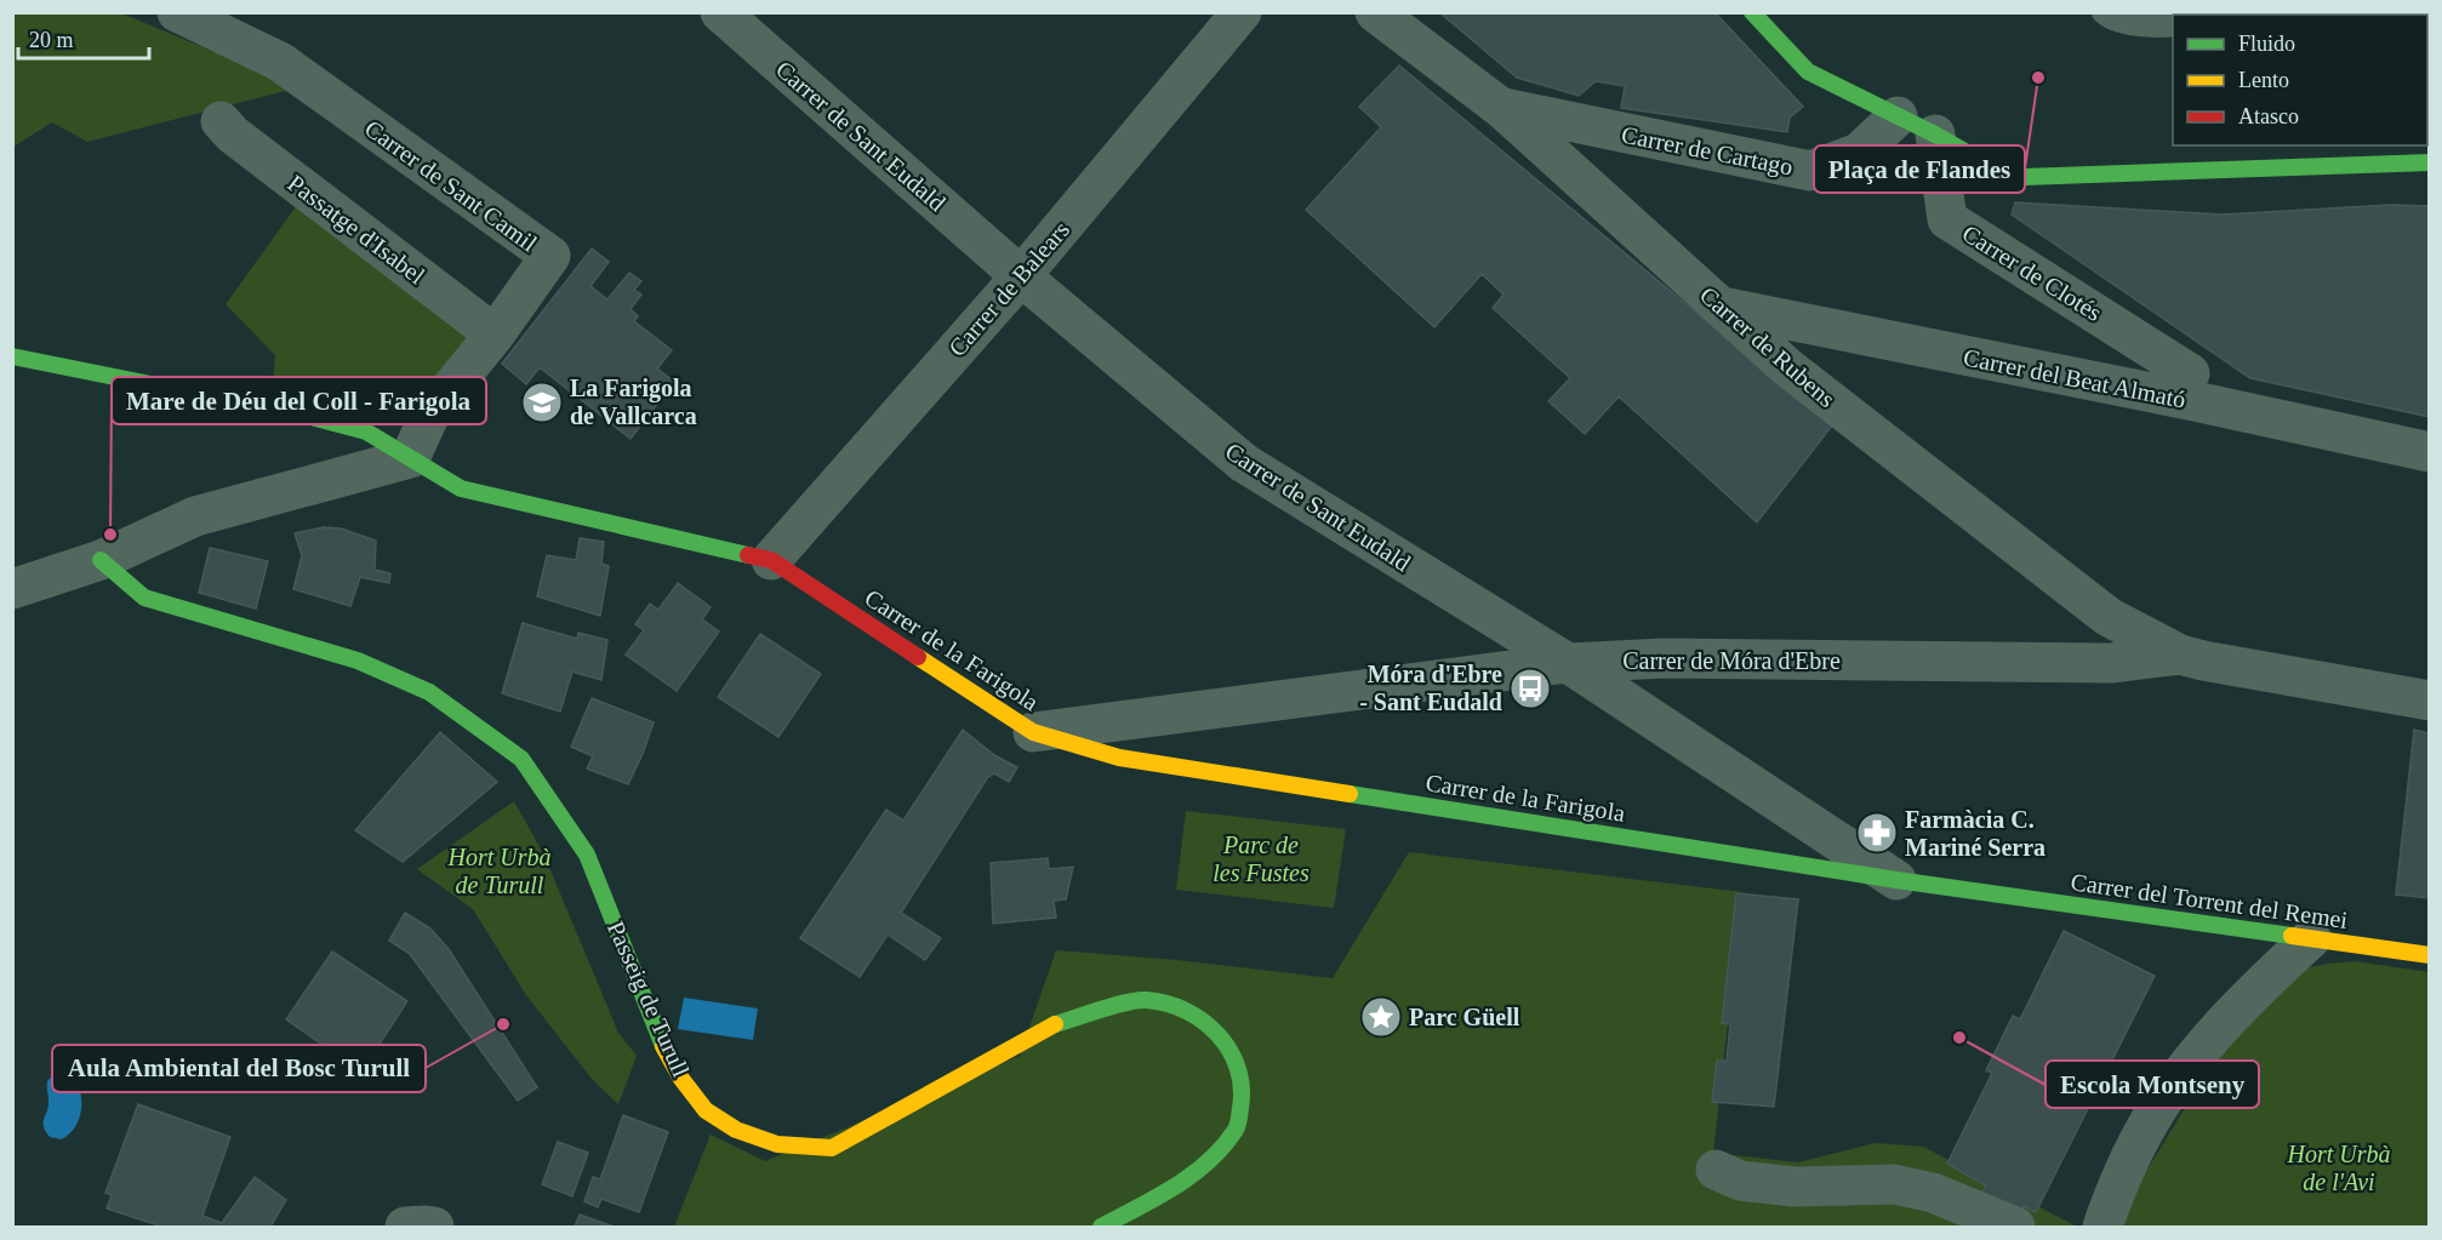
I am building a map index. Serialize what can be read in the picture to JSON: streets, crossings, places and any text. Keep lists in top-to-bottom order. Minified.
{"streets":{"street":["Carrer de Sant Eudald","Carrer de Cartago","Carrer de Sant Camil","Passatge d'Isabel","Carrer de Clotés","Carrer de Balears","Carrer de Rubens","Carrer del Beat Almató","Carrer de la Farigola","Carrer de Móra d'Ebre","Carrer del Torrent del Remei","Passeig de Turull"]},"crossings":[["Carrer de Sant Eudald","Carrer de Balears"],["Carrer de Sant Eudald","Carrer de la Farigola"],["Carrer de Sant Eudald","Carrer de Móra d'Ebre"],["Carrer de Sant Eudald","Carrer del Torrent del Remei"],["Carrer de Cartago","Carrer de Rubens"],["Carrer de Sant Camil","Passatge d'Isabel"],["Carrer de Sant Camil","Carrer de la Farigola"],["Carrer de Balears","Carrer de la Farigola"],["Carrer de Rubens","Carrer del Beat Almató"],["Carrer de Rubens","Carrer de Móra d'Ebre"],["Carrer de la Farigola","Carrer de Móra d'Ebre"],["Carrer de la Farigola","Carrer del Torrent del Remei"]],"parks":["Parc de les Fustes","Hort Urbà de Turull","Hort Urbà de l'Avi"],"places":{"other":["Plaça de Flandes","Mare de Déu del Coll - Farigola","Aula Ambiental del Bosc Turull","Escola Montseny"],"school or university":["La Farigola de Vallcarca"],"bus stop":["Móra d'Ebre - Sant Eudald"],"pharmacy":["Farmàcia C. Mariné Serra"],"place":["Parc Güell"]},"legend":["Fluido","Lento","Atasco"],"scale_bar":"20 m"}
